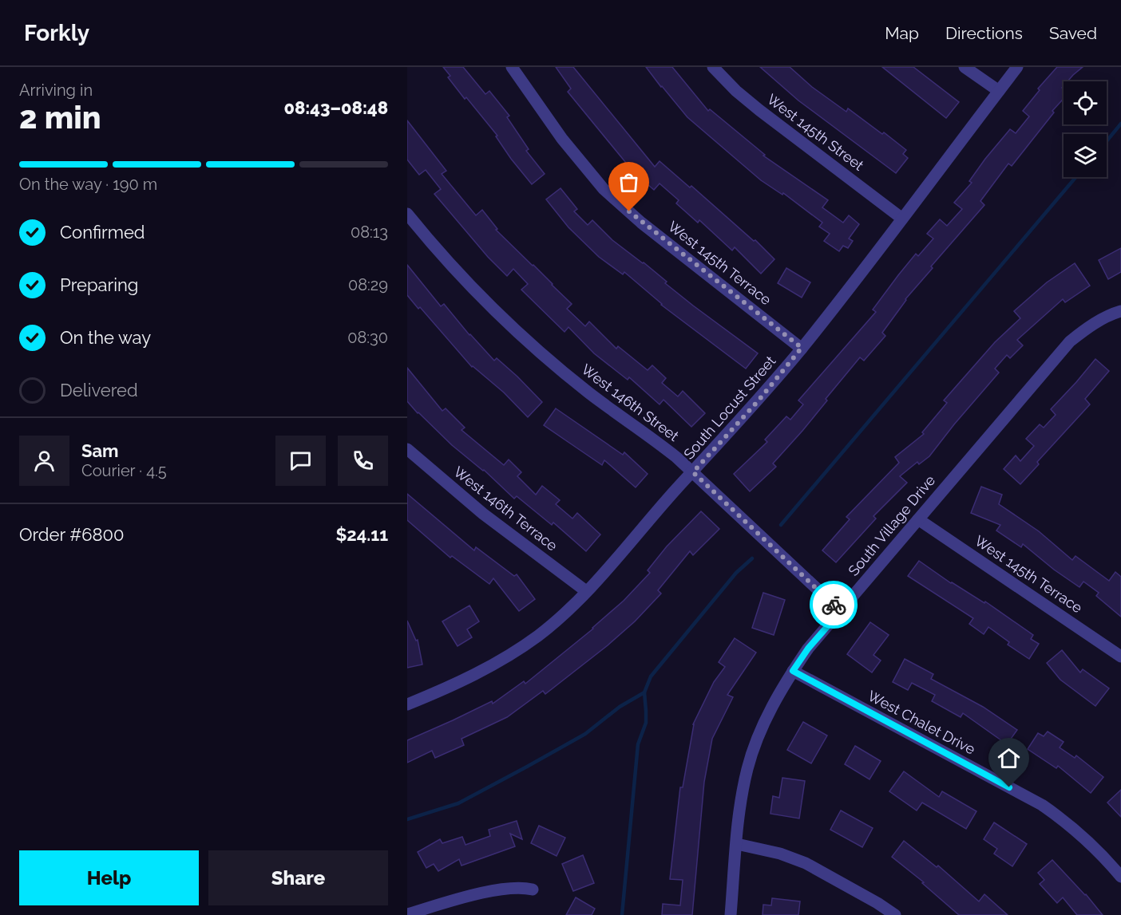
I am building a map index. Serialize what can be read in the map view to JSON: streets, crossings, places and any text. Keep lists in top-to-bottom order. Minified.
{"streets":{"street":["West 145th Street","West 145th Terrace","West 146th Street","South Locust Street","West 146th Terrace","South Village Drive","West Chalet Drive"]},"crossings":[["West 145th Street","South Locust Street"],["West 145th Terrace","South Locust Street"],["West 145th Terrace","South Village Drive"],["West 146th Street","South Locust Street"],["West 146th Street","South Village Drive"],["South Locust Street","West 146th Terrace"],["South Village Drive","West Chalet Drive"]],"page":{"header":"Forkly","nav":["Map","Directions","Saved"],"heading":["2 min","Arriving in","08:43–08:48"],"panel":["Sam","Courier · 4.5","Order #6800","$24.11"],"bar":"On the way · 190 m","list":[["Confirmed","08:13"],["Preparing","08:29"],["On the way","08:30"],"Delivered"],"buttons":["Help","Share"]}}
